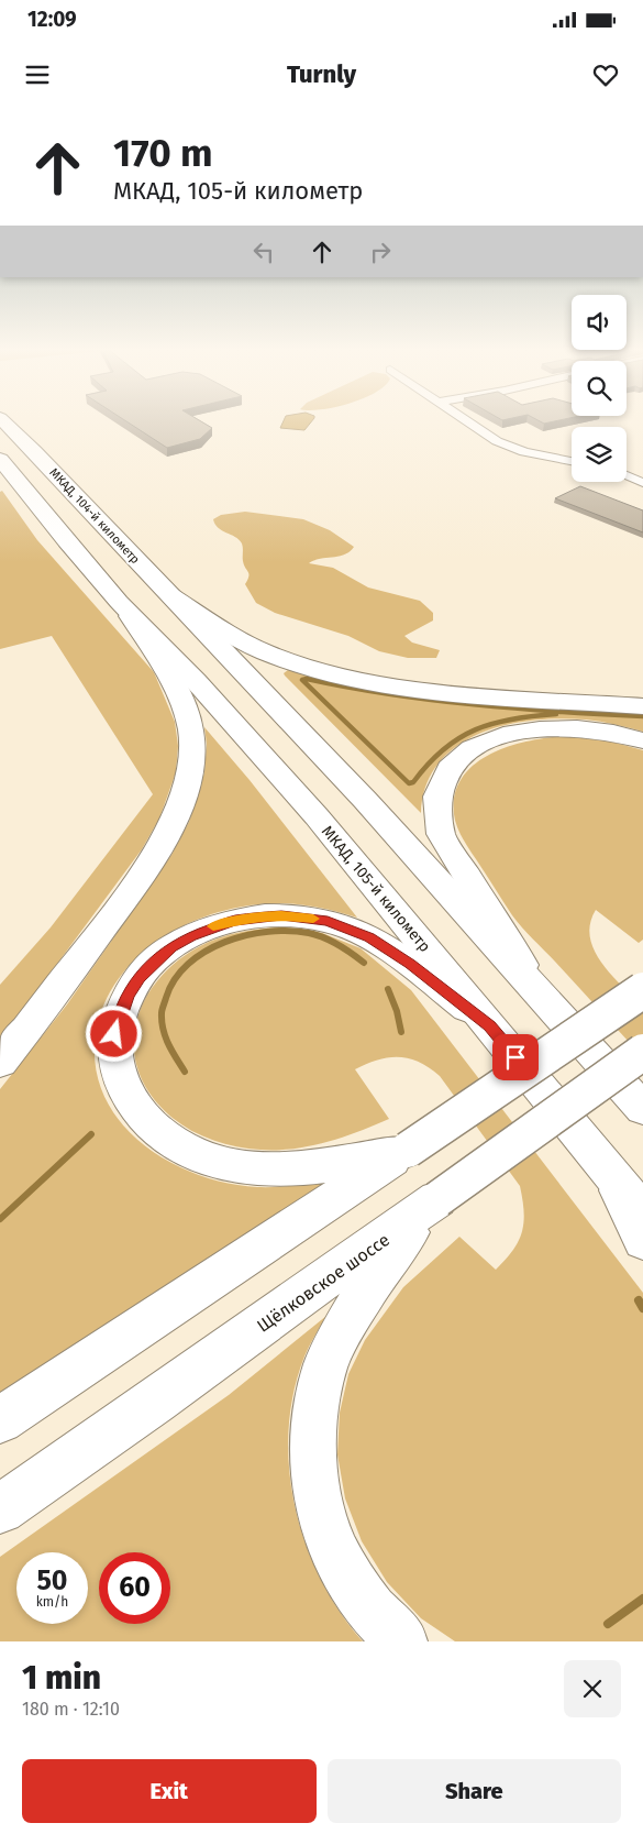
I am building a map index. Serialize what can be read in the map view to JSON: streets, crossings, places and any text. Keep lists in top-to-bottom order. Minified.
{"streets":{"main road":["МКАД, 104-й километр","МКАД, 105-й километр","Щёлковское шоссе"]},"page":{"status":"12:09","header":"Turnly","turn":["170 m","МКАД, 105-й километр"],"speed":"50 km/h","limit":"60","heading":["1 min","180 m · 12:10"],"buttons":["Exit","Share"]}}
